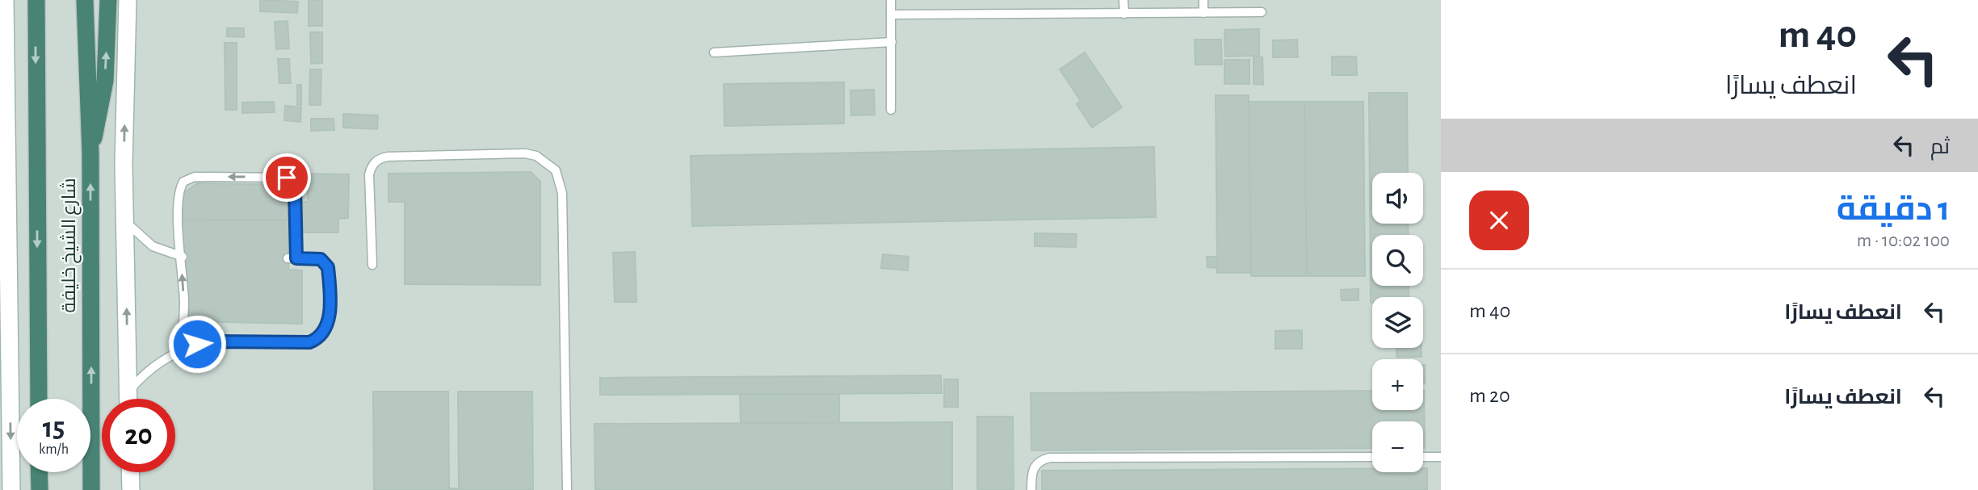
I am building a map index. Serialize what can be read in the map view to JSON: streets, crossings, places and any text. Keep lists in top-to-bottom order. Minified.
{"streets":{"highway":["شارع الشيخ خليفة"]},"page":{"turn":["40 m","انعطف يسارًا"],"then":"ثم","heading":["1 دقيقة","100 m · 10:02"],"map_buttons":["+","−"],"list":[{"name":"انعطف يسارًا","value":"40 m"},{"name":"انعطف يسارًا","value":"20 m"}],"speed":"15 km/h","limit":"20"}}
